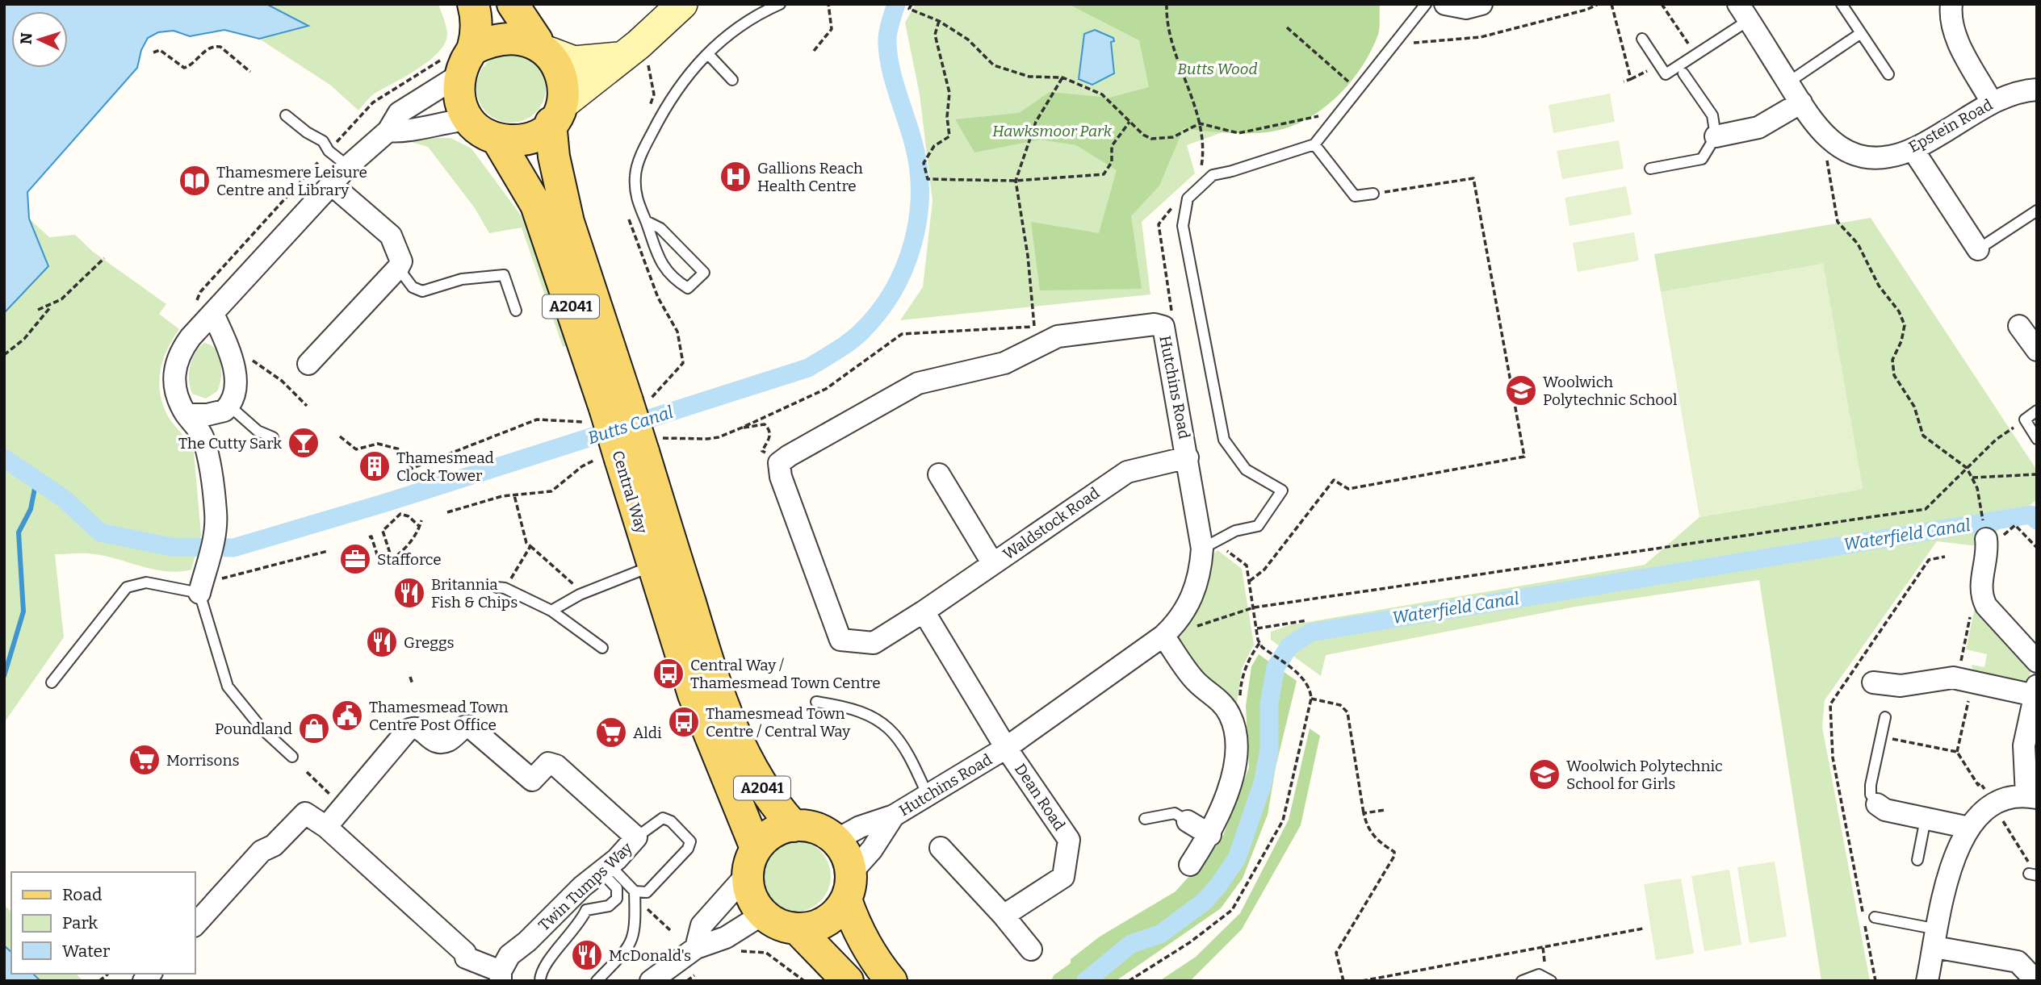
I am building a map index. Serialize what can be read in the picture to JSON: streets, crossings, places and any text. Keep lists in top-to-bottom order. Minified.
{"streets":{"main road":["A2041","Central Way"],"street":["Epstein Road","Hutchins Road","Waldstock Road","Dean Road","Twin Tumps Way"]},"crossings":[["Hutchins Road","Central Way"],["Hutchins Road","Waldstock Road"],["Hutchins Road","Dean Road"]],"water":["Butts Canal","Waterfield Canal"],"parks":["Butts Wood","Hawksmoor Park"],"places":{"hospital":["Gallions Reach Health Centre"],"library":["Thamesmere Leisure Centre and Library"],"school or university":["Woolwich Polytechnic School","Woolwich Polytechnic School for Girls"],"bar":["The Cutty Sark"],"building":["Thamesmead Clock Tower"],"office":["Stafforce"],"restaurant":["Britannia Fish & Chips","Greggs","McDonald's"],"bus stop":["Central Way / Thamesmead Town Centre","Thamesmead Town Centre / Central Way"],"public building":["Thamesmead Town Centre Post Office"],"shop":["Poundland"],"supermarket":["Aldi","Morrisons"]},"legend":["Road","Park","Water"],"north":"left"}
